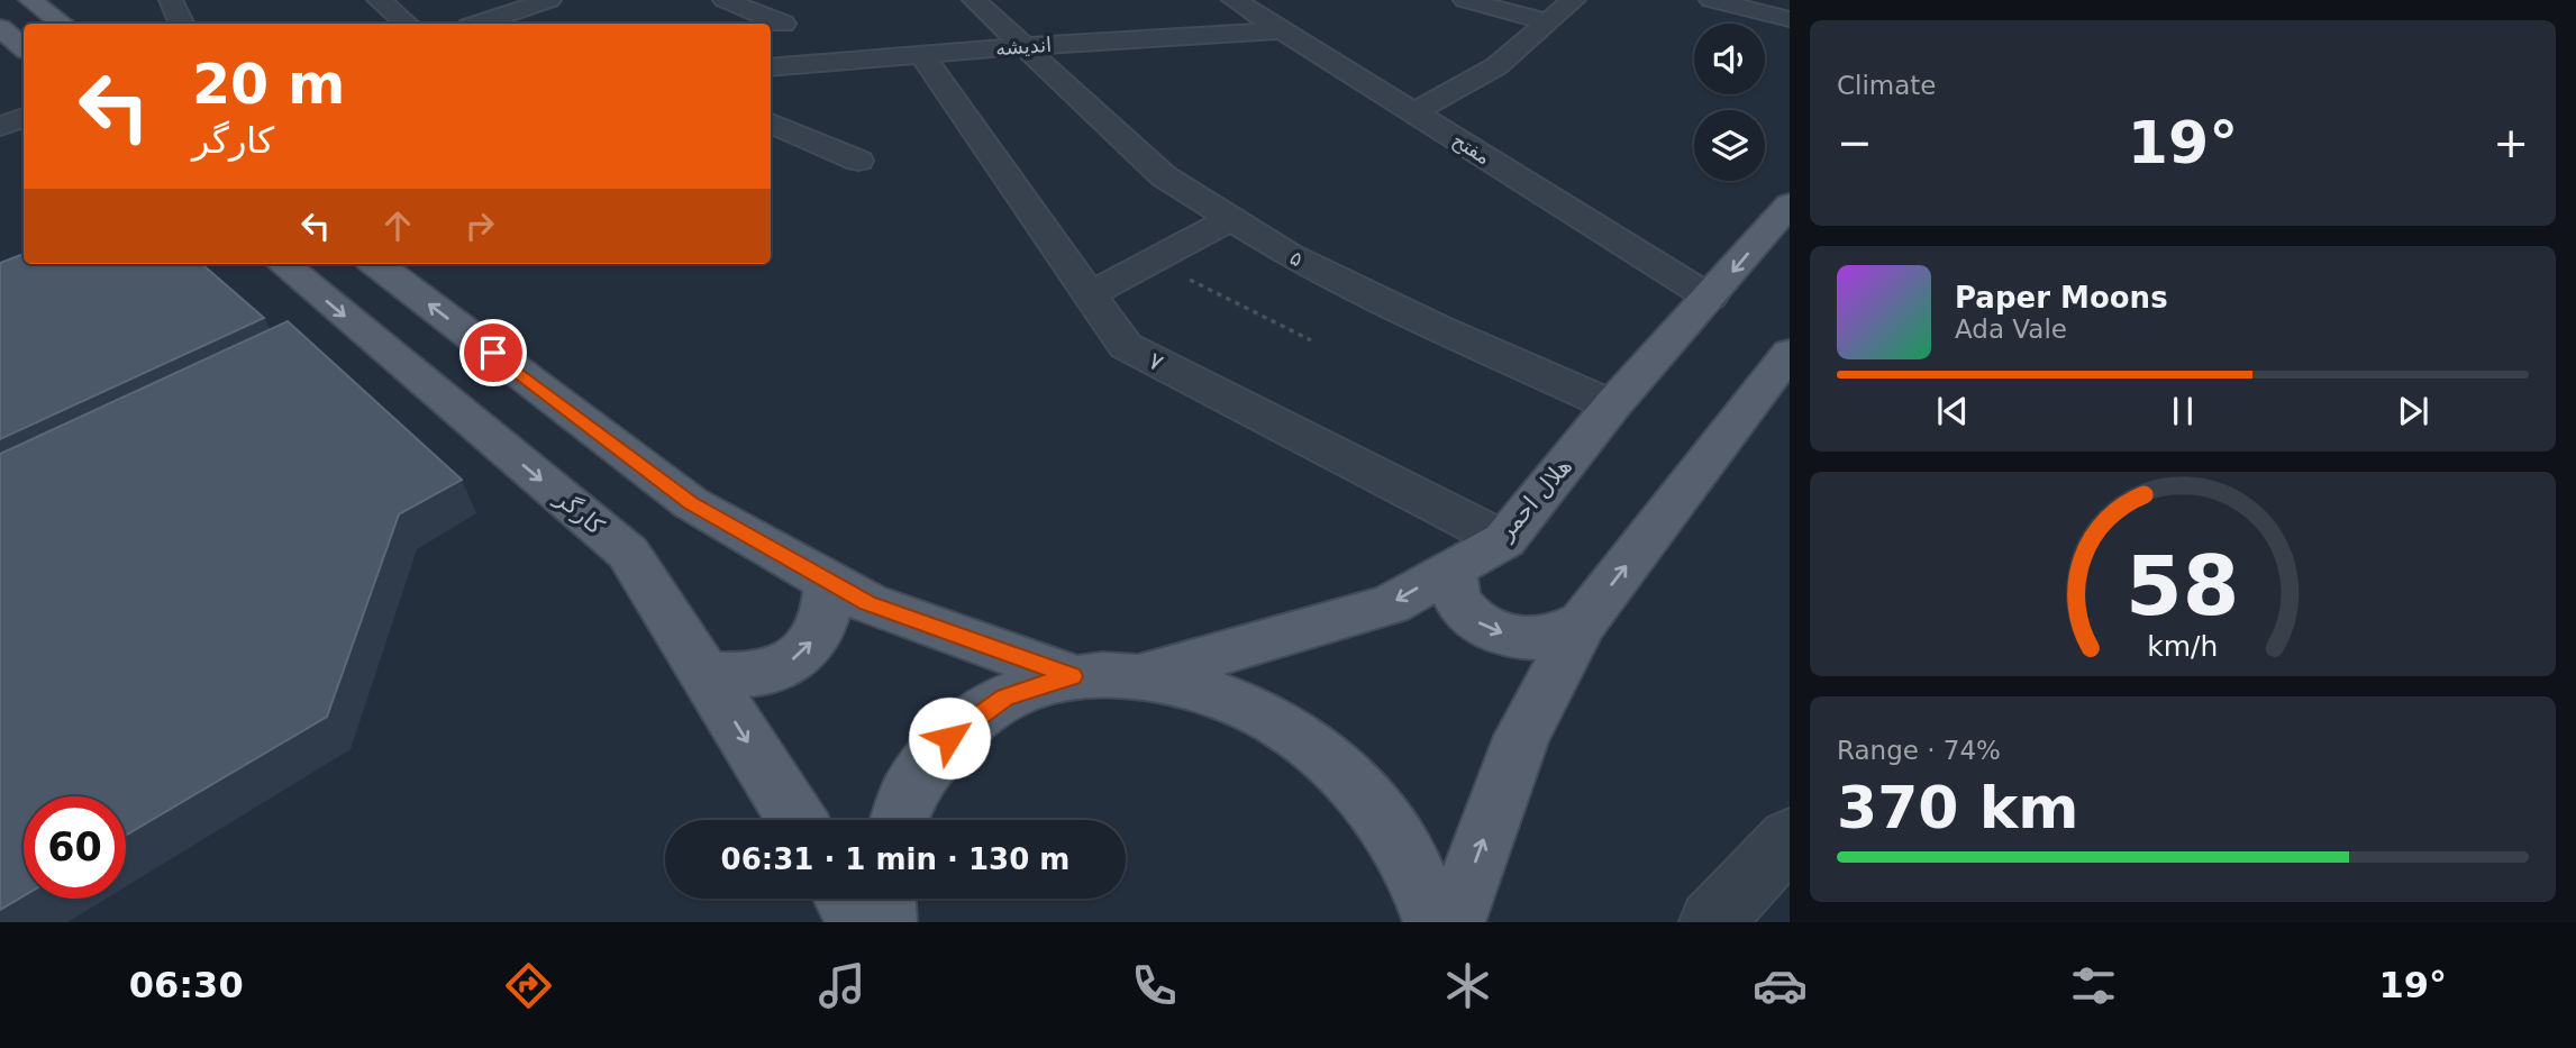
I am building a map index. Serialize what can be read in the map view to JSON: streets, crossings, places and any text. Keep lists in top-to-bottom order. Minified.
{"streets":{"main road":["هلال احمر","کارگر"],"street":["اندیشه","مفتح","۵","۷"]},"crossings":[["اندیشه","مفتح"],["اندیشه","۵"],["اندیشه","۷"],["مفتح","هلال احمر"],["۵","هلال احمر"],["۷","هلال احمر"]],"one_way":["هلال احمر"],"page":{"tile":["Climate",["Range · 74%","370 km"]],"turn":["20 m","کارگر"],"heat":["−","19°","+"],"song":["Paper Moons","Ada Vale"],"limit":"60","trip":"06:31 · 1 min · 130 m","tabs":["06:30","19°"],"gauge":["58","km/h"]}}
